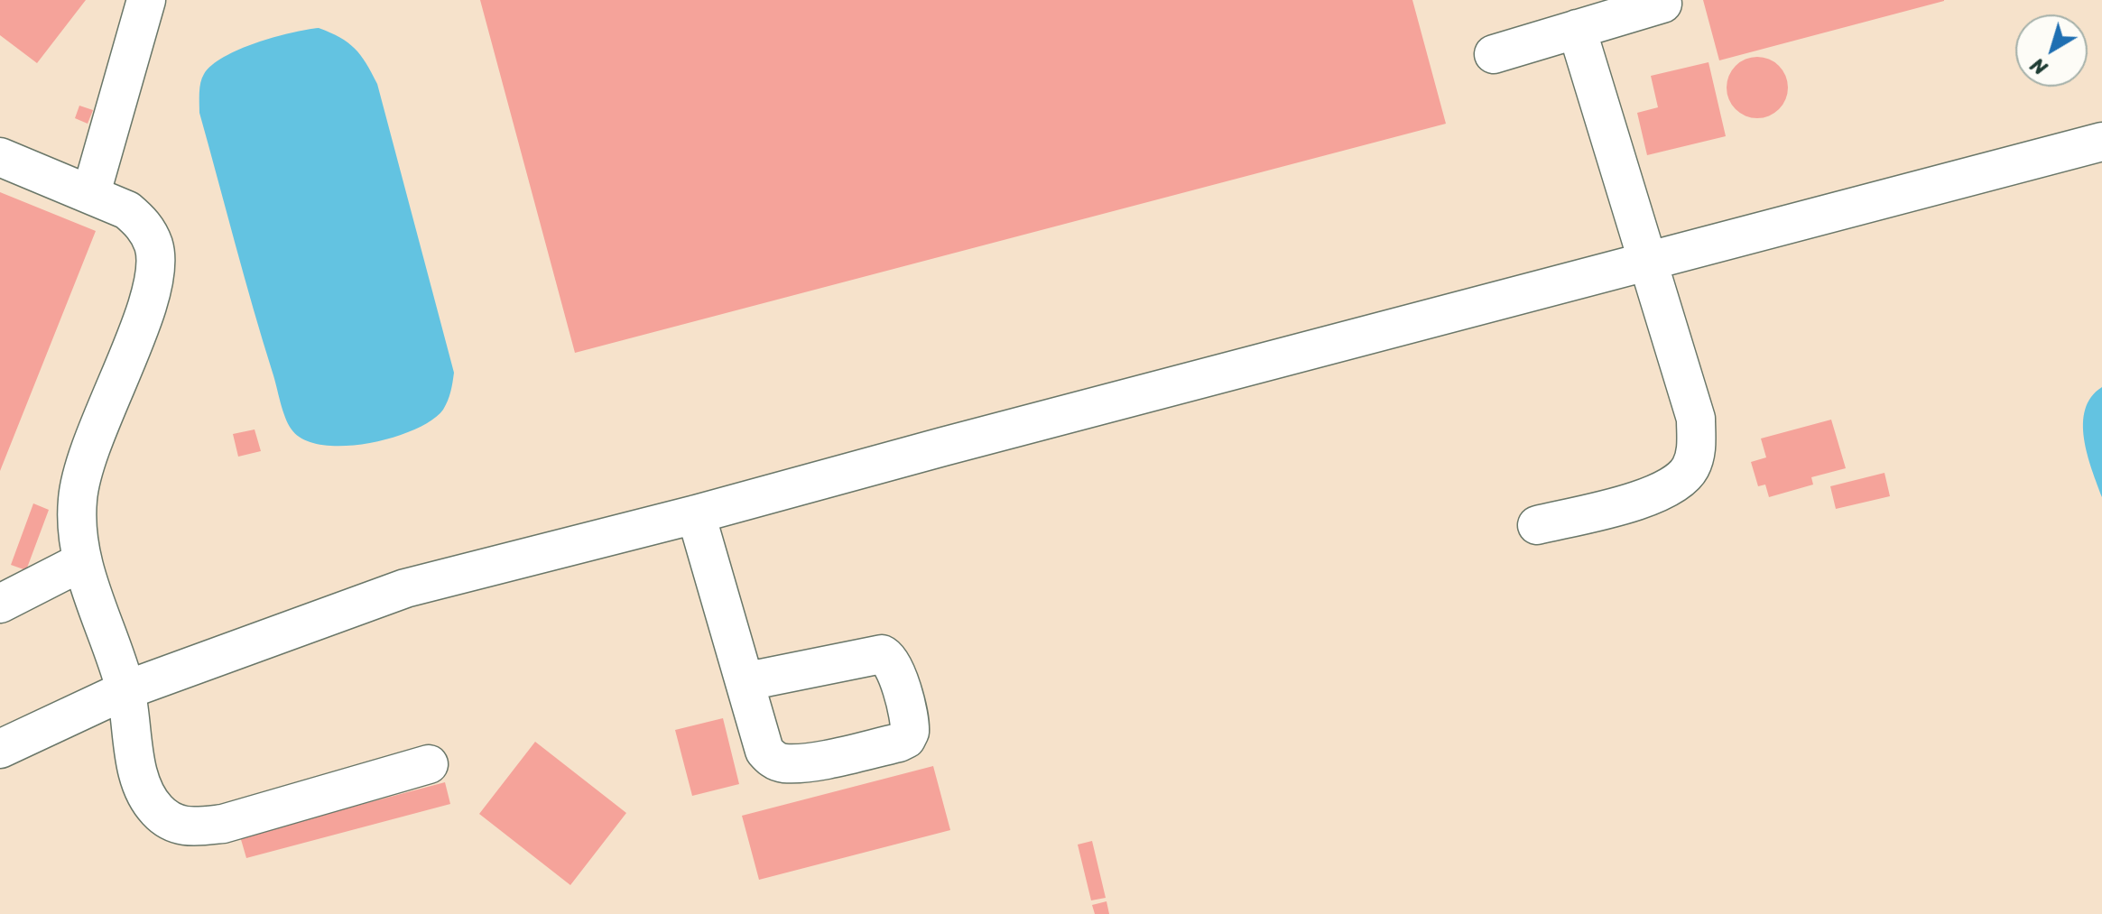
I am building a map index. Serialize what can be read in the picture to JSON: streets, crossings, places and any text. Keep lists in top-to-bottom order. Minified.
{"north":"bottom left"}
